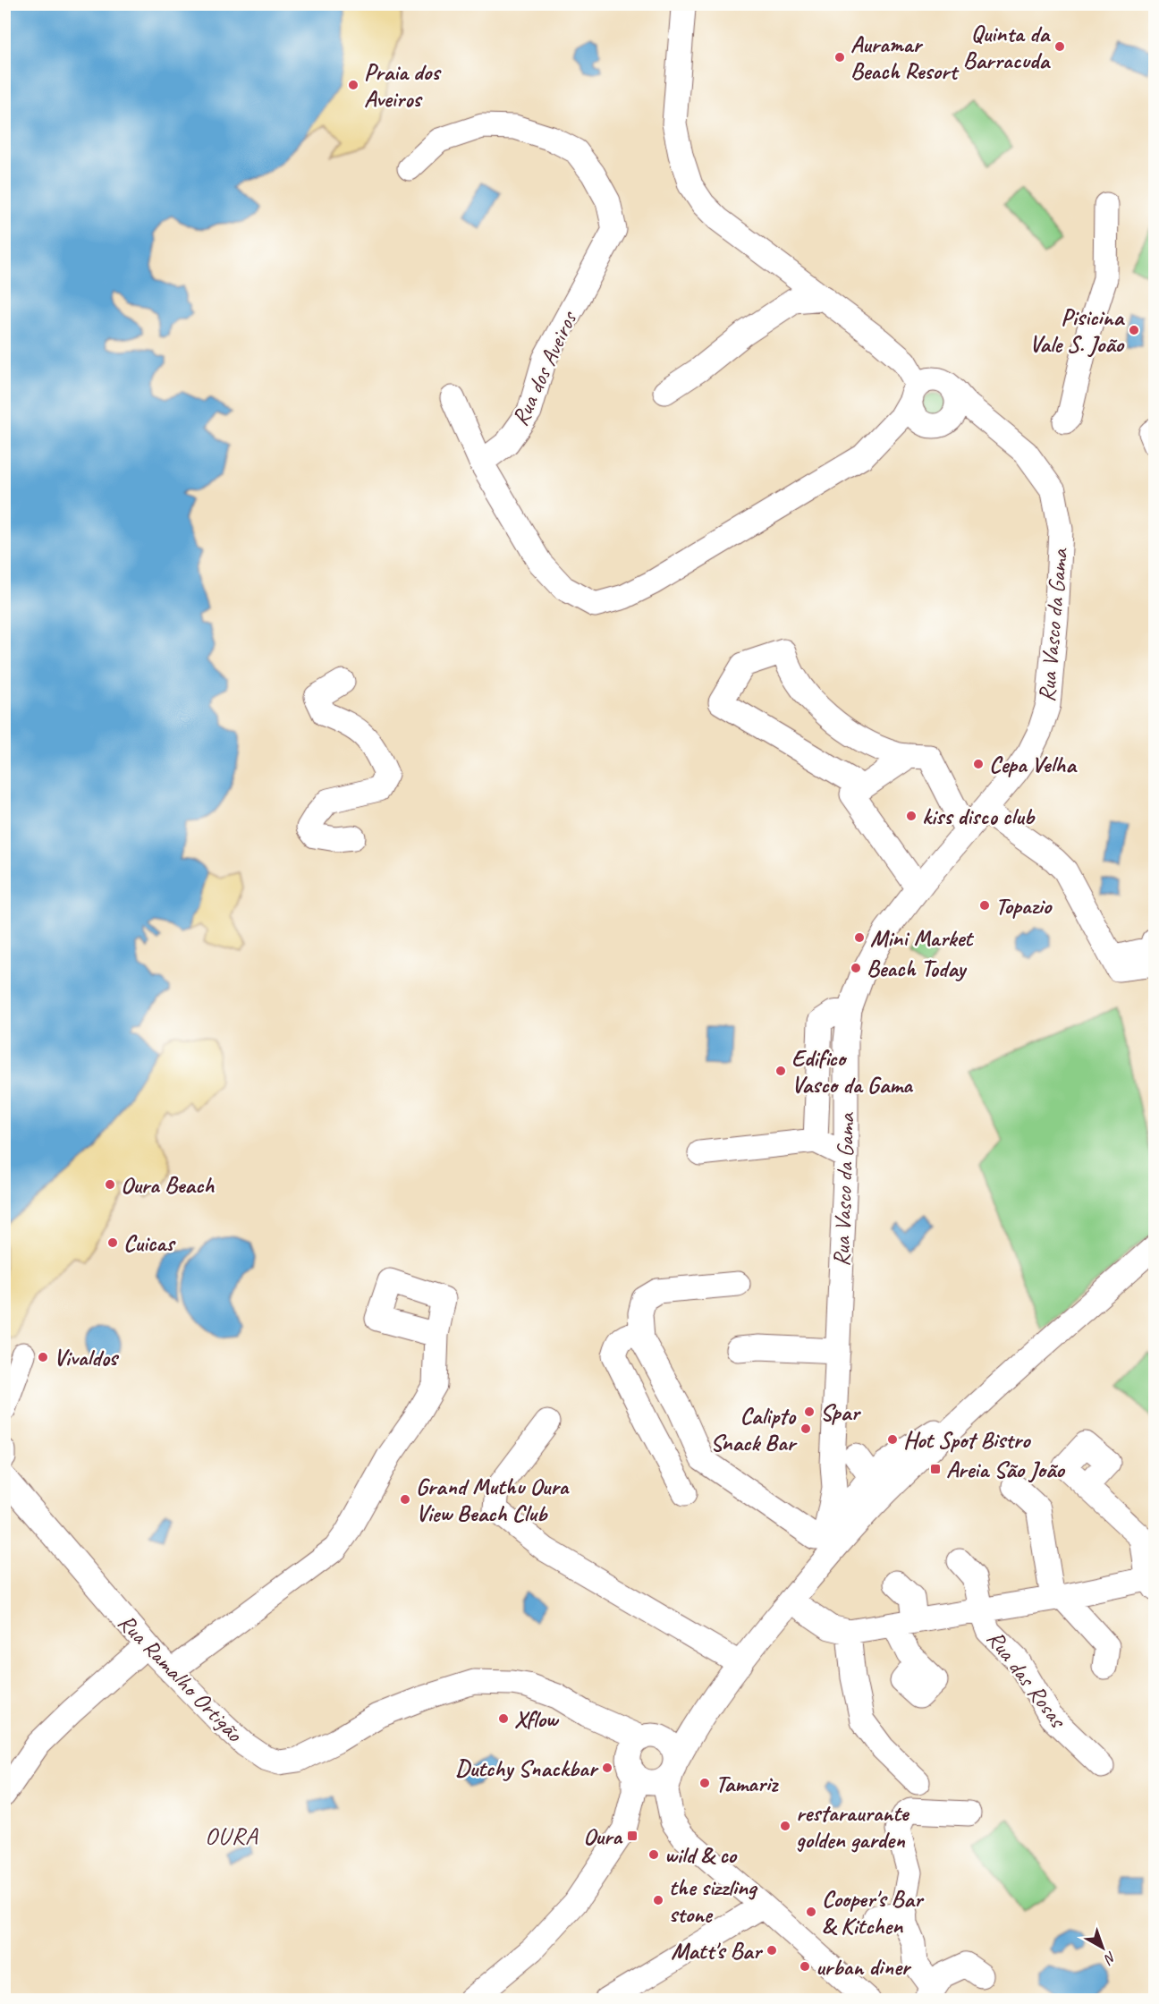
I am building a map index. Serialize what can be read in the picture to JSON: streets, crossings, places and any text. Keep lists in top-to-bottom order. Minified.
{"streets":{"street":["Rua dos Aveiros","Rua Vasco da Gama","Rua Ramalho Ortigão","Rua das Rosas"]},"districts":["OURA"],"places":{"other":["Quinta da Barracuda","Auramar Beach Resort","Praia dos Aveiros","Pisicina Vale S. João","Cepa Velha","kiss disco club","Topazio","Mini Market","Beach Today","Edifico Vasco da Gama","Oura Beach","Cuicas","Vivaldos","Spar","Calipto Snack Bar","Hot Spot Bistro","Grand Muthu Oura View Beach Club","Xflow","Dutchy Snackbar","Tamariz","restaraurante golden garden","wild & co","the sizzling stone","Cooper's Bar & Kitchen","Matt's Bar","urban diner"],"transit":["Areia São João","Oura"]},"north":"bottom right"}
